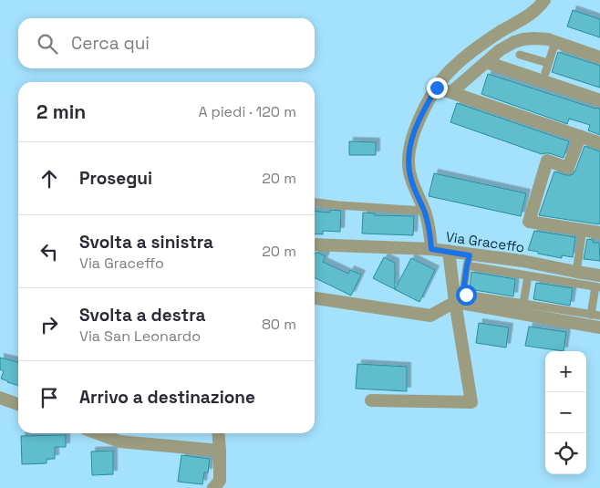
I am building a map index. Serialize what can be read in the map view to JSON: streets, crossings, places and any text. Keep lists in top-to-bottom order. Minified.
{"streets":{"street":["Via Graceffo"]},"page":{"search":"Cerca qui","heading":["2 min","A piedi · 120 m"],"list":[["Prosegui","20 m"],["Svolta a sinistra","Via Graceffo","20 m"],["Svolta a destra","Via San Leonardo","80 m"],"Arrivo a destinazione"],"map_buttons":["+","−"]}}
